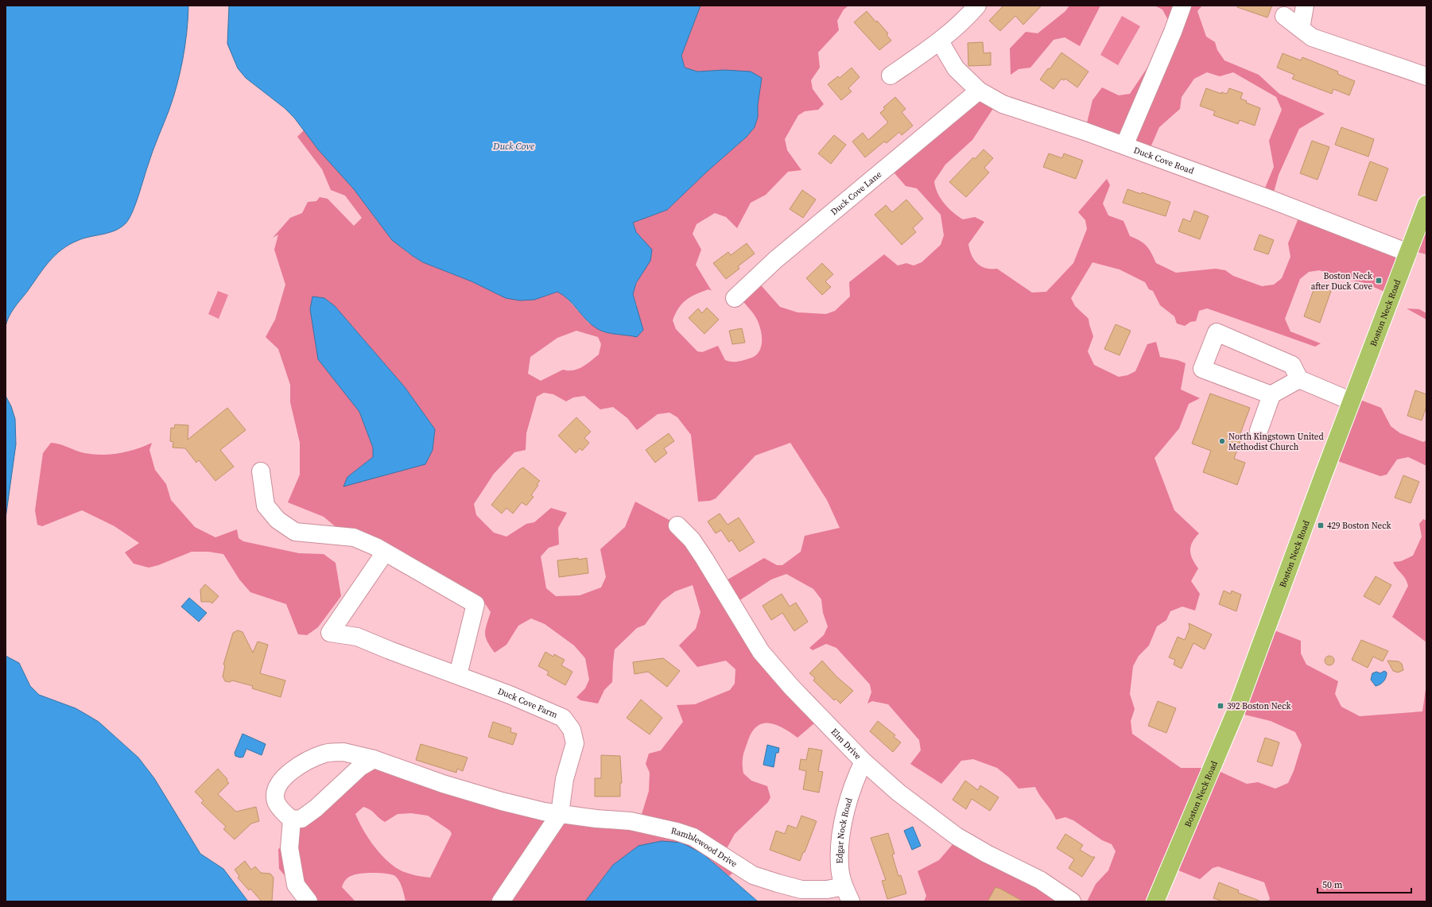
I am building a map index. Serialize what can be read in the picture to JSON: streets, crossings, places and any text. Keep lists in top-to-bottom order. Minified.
{"streets":{"main road":["Boston Neck Road"],"street":["Duck Cove Road","Duck Cove Lane","Duck Cove Farm","Elm Drive","Edgar Nock Road","Ramblewood Drive"]},"crossings":[["Duck Cove Road","Duck Cove Lane"],["Duck Cove Road","Boston Neck Road"],["Duck Cove Farm","Ramblewood Drive"],["Elm Drive","Edgar Nock Road"],["Edgar Nock Road","Ramblewood Drive"]],"water":["Duck Cove"],"places":{"transit":["Boston Neck after Duck Cove","429 Boston Neck","392 Boston Neck"],"other":["North Kingstown United Methodist Church"]},"scale_bar":"50 m"}
